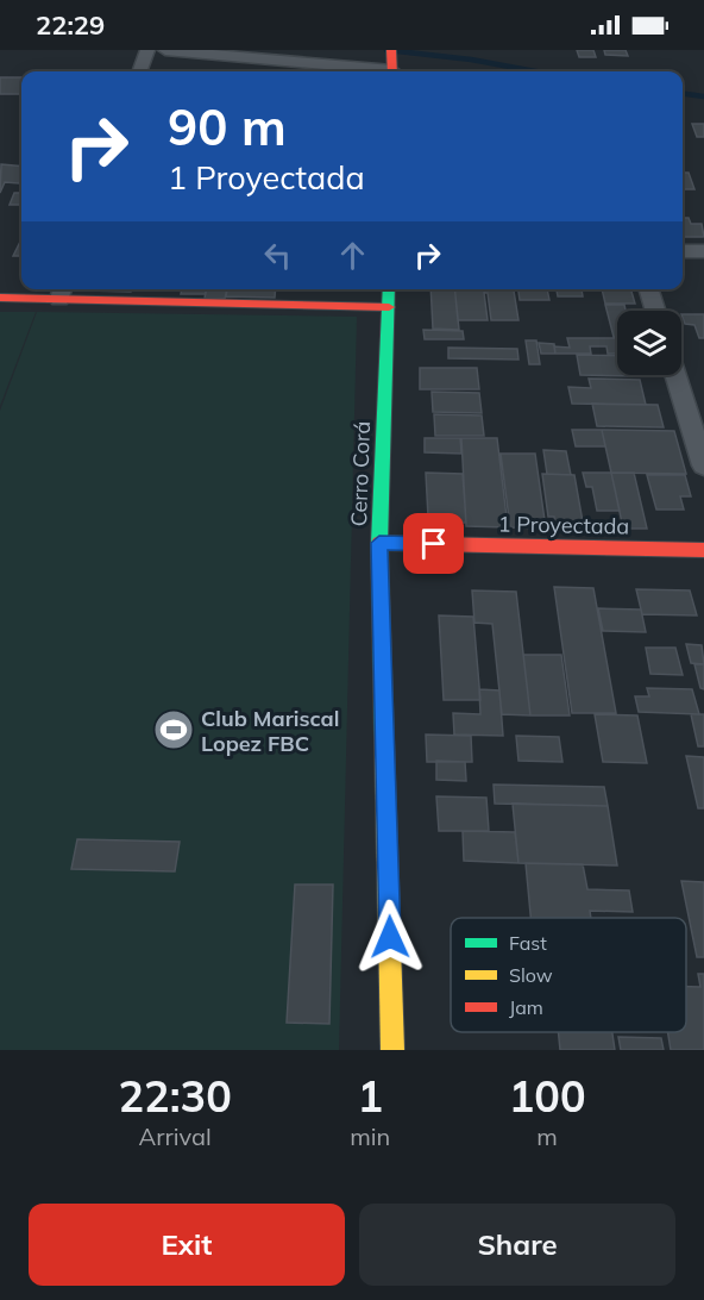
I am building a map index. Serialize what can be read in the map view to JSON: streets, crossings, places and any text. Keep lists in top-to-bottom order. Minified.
{"streets":{"street":["Cerro Corá","1 Proyectada"]},"crossings":[["Cerro Corá","1 Proyectada"]],"places":{"sports":["Club Mariscal Lopez FBC"]},"legend":["Fast","Slow","Jam"],"page":{"status":"22:29","turn":["90 m","1 Proyectada"],"eta":["22:30","Arrival","1","min","100","m"],"buttons":["Exit","Share"]}}
